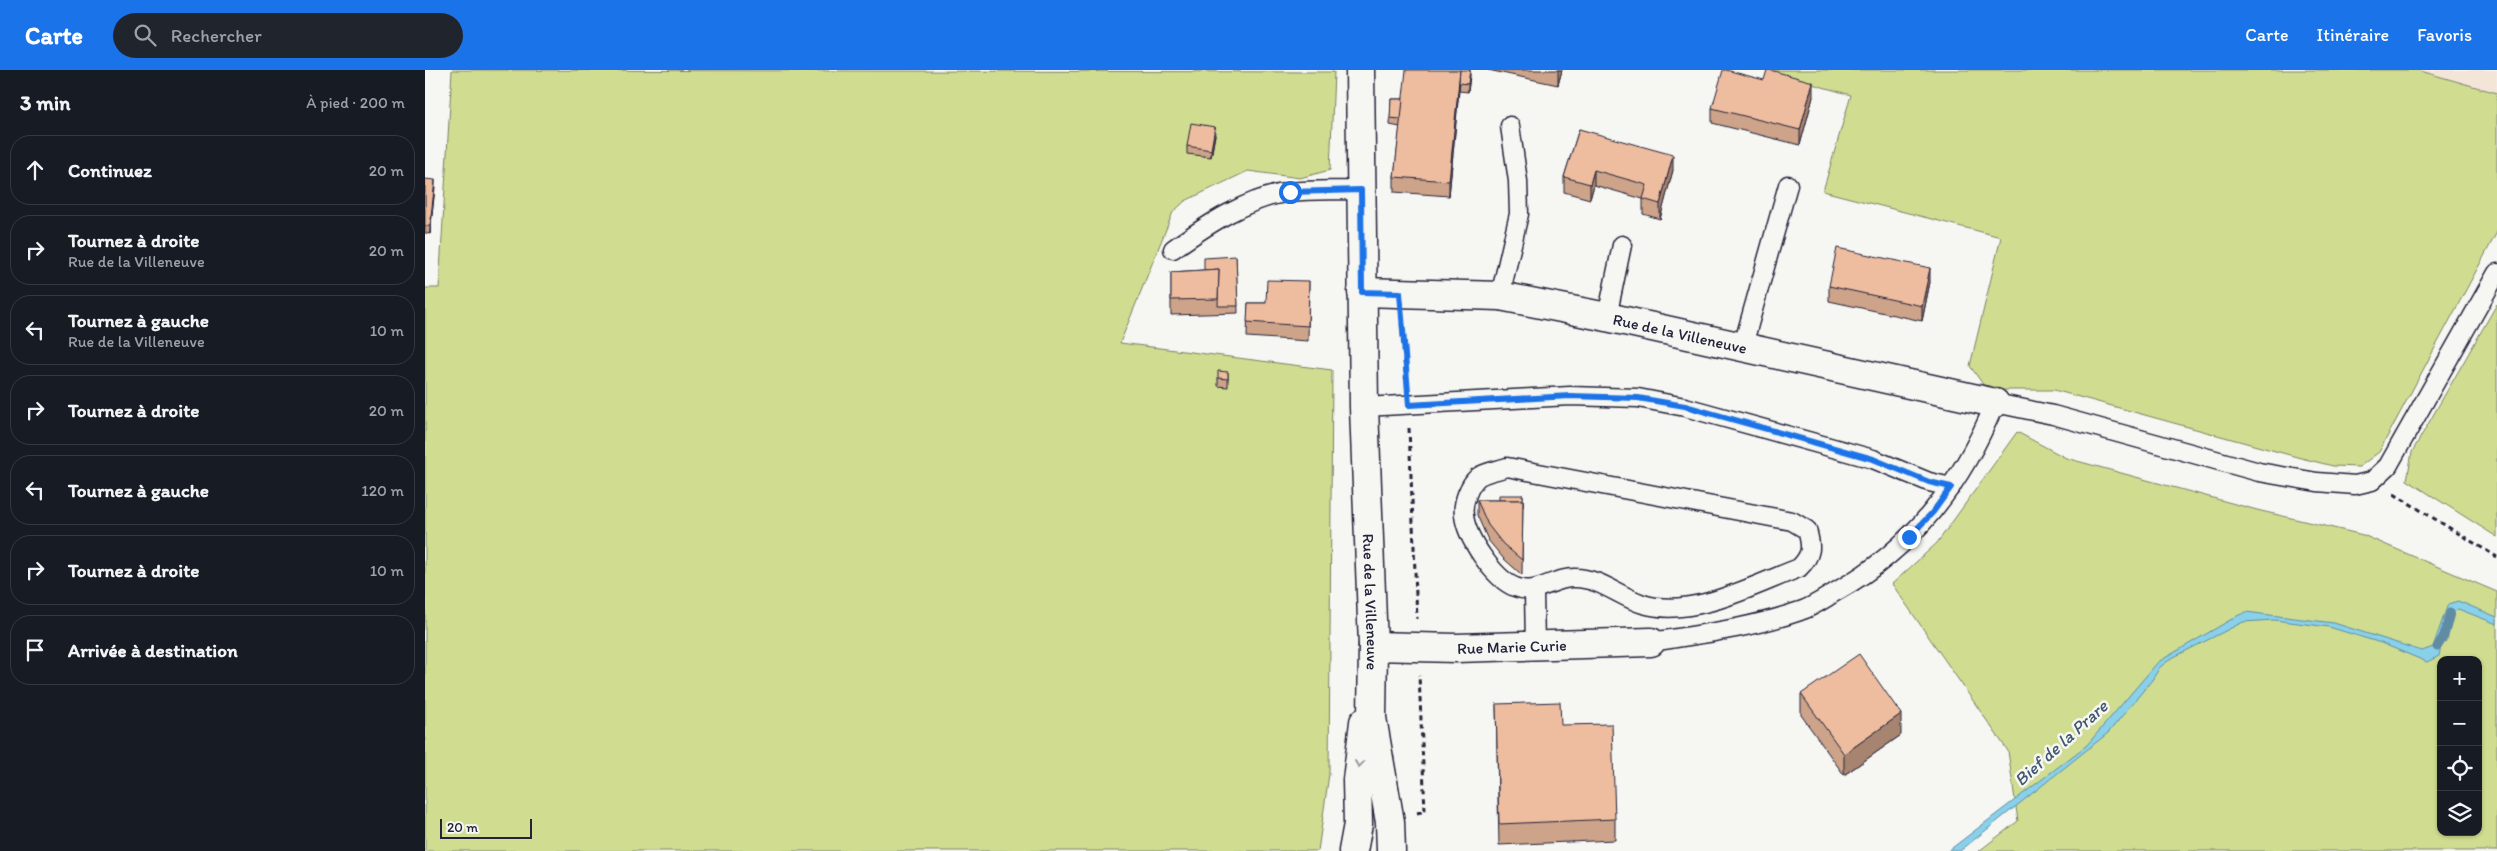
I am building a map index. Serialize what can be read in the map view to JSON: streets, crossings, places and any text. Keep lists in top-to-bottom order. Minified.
{"streets":{"main road":["Rue de la Villeneuve","Rue Marie Curie"]},"crossings":[["Rue de la Villeneuve","Rue Marie Curie"]],"water":["Bief de la Prare"],"scale_bar":"20 m","page":{"header":"Carte","search":"Rechercher","nav":["Carte","Itinéraire","Favoris"],"heading":["3 min","À pied · 200 m"],"list":[["Continuez","20 m"],["Tournez à droite","Rue de la Villeneuve","20 m"],["Tournez à gauche","Rue de la Villeneuve","10 m"],["Tournez à droite","20 m"],["Tournez à gauche","120 m"],["Tournez à droite","10 m"],"Arrivée à destination"],"map_buttons":["+","−"],"scale":"20 m"}}
